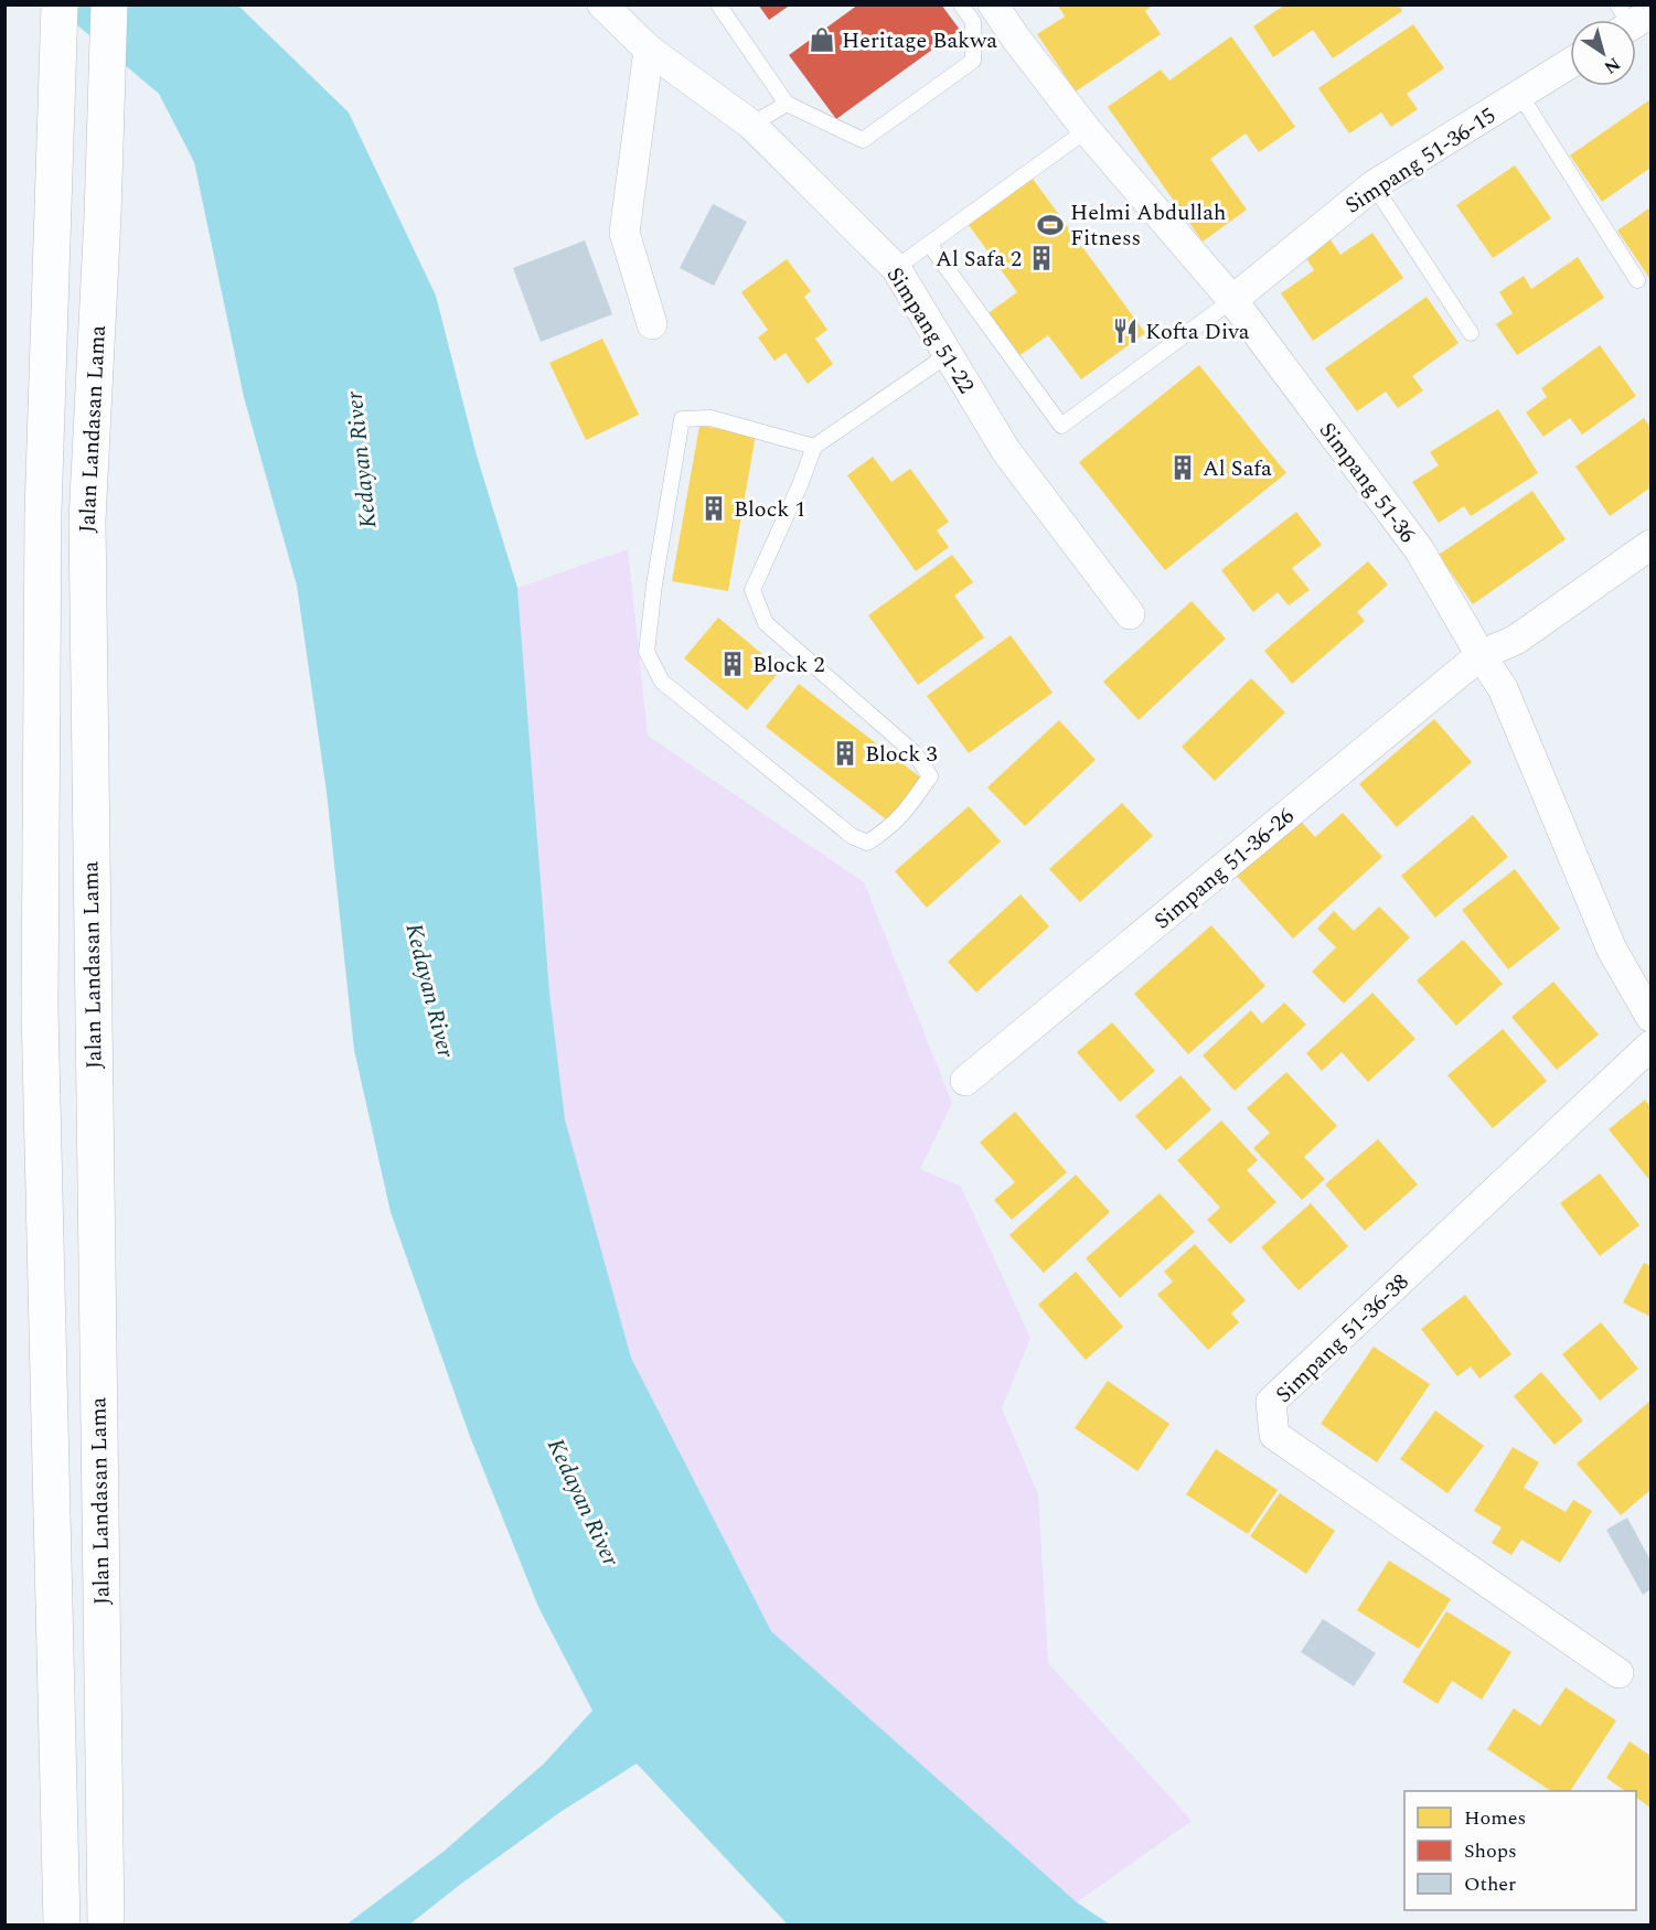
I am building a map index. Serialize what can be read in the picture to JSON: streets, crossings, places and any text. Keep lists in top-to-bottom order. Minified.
{"streets":{"main road":["Jalan Landasan Lama"],"street":["Simpang 51-36-15","Simpang 51-22","Simpang 51-36","Simpang 51-36-26","Simpang 51-36-38"]},"crossings":[["Simpang 51-36-15","Simpang 51-36"],["Simpang 51-36","Simpang 51-36-26"]],"water":["Kedayan River"],"places":{"shop":["Heritage Bakwa"],"sports":["Helmi Abdullah Fitness"],"building":["Al Safa 2","Al Safa","Block 1","Block 2","Block 3"],"restaurant":["Kofta Diva"]},"legend":["Homes","Shops","Other"],"north":"bottom right"}
